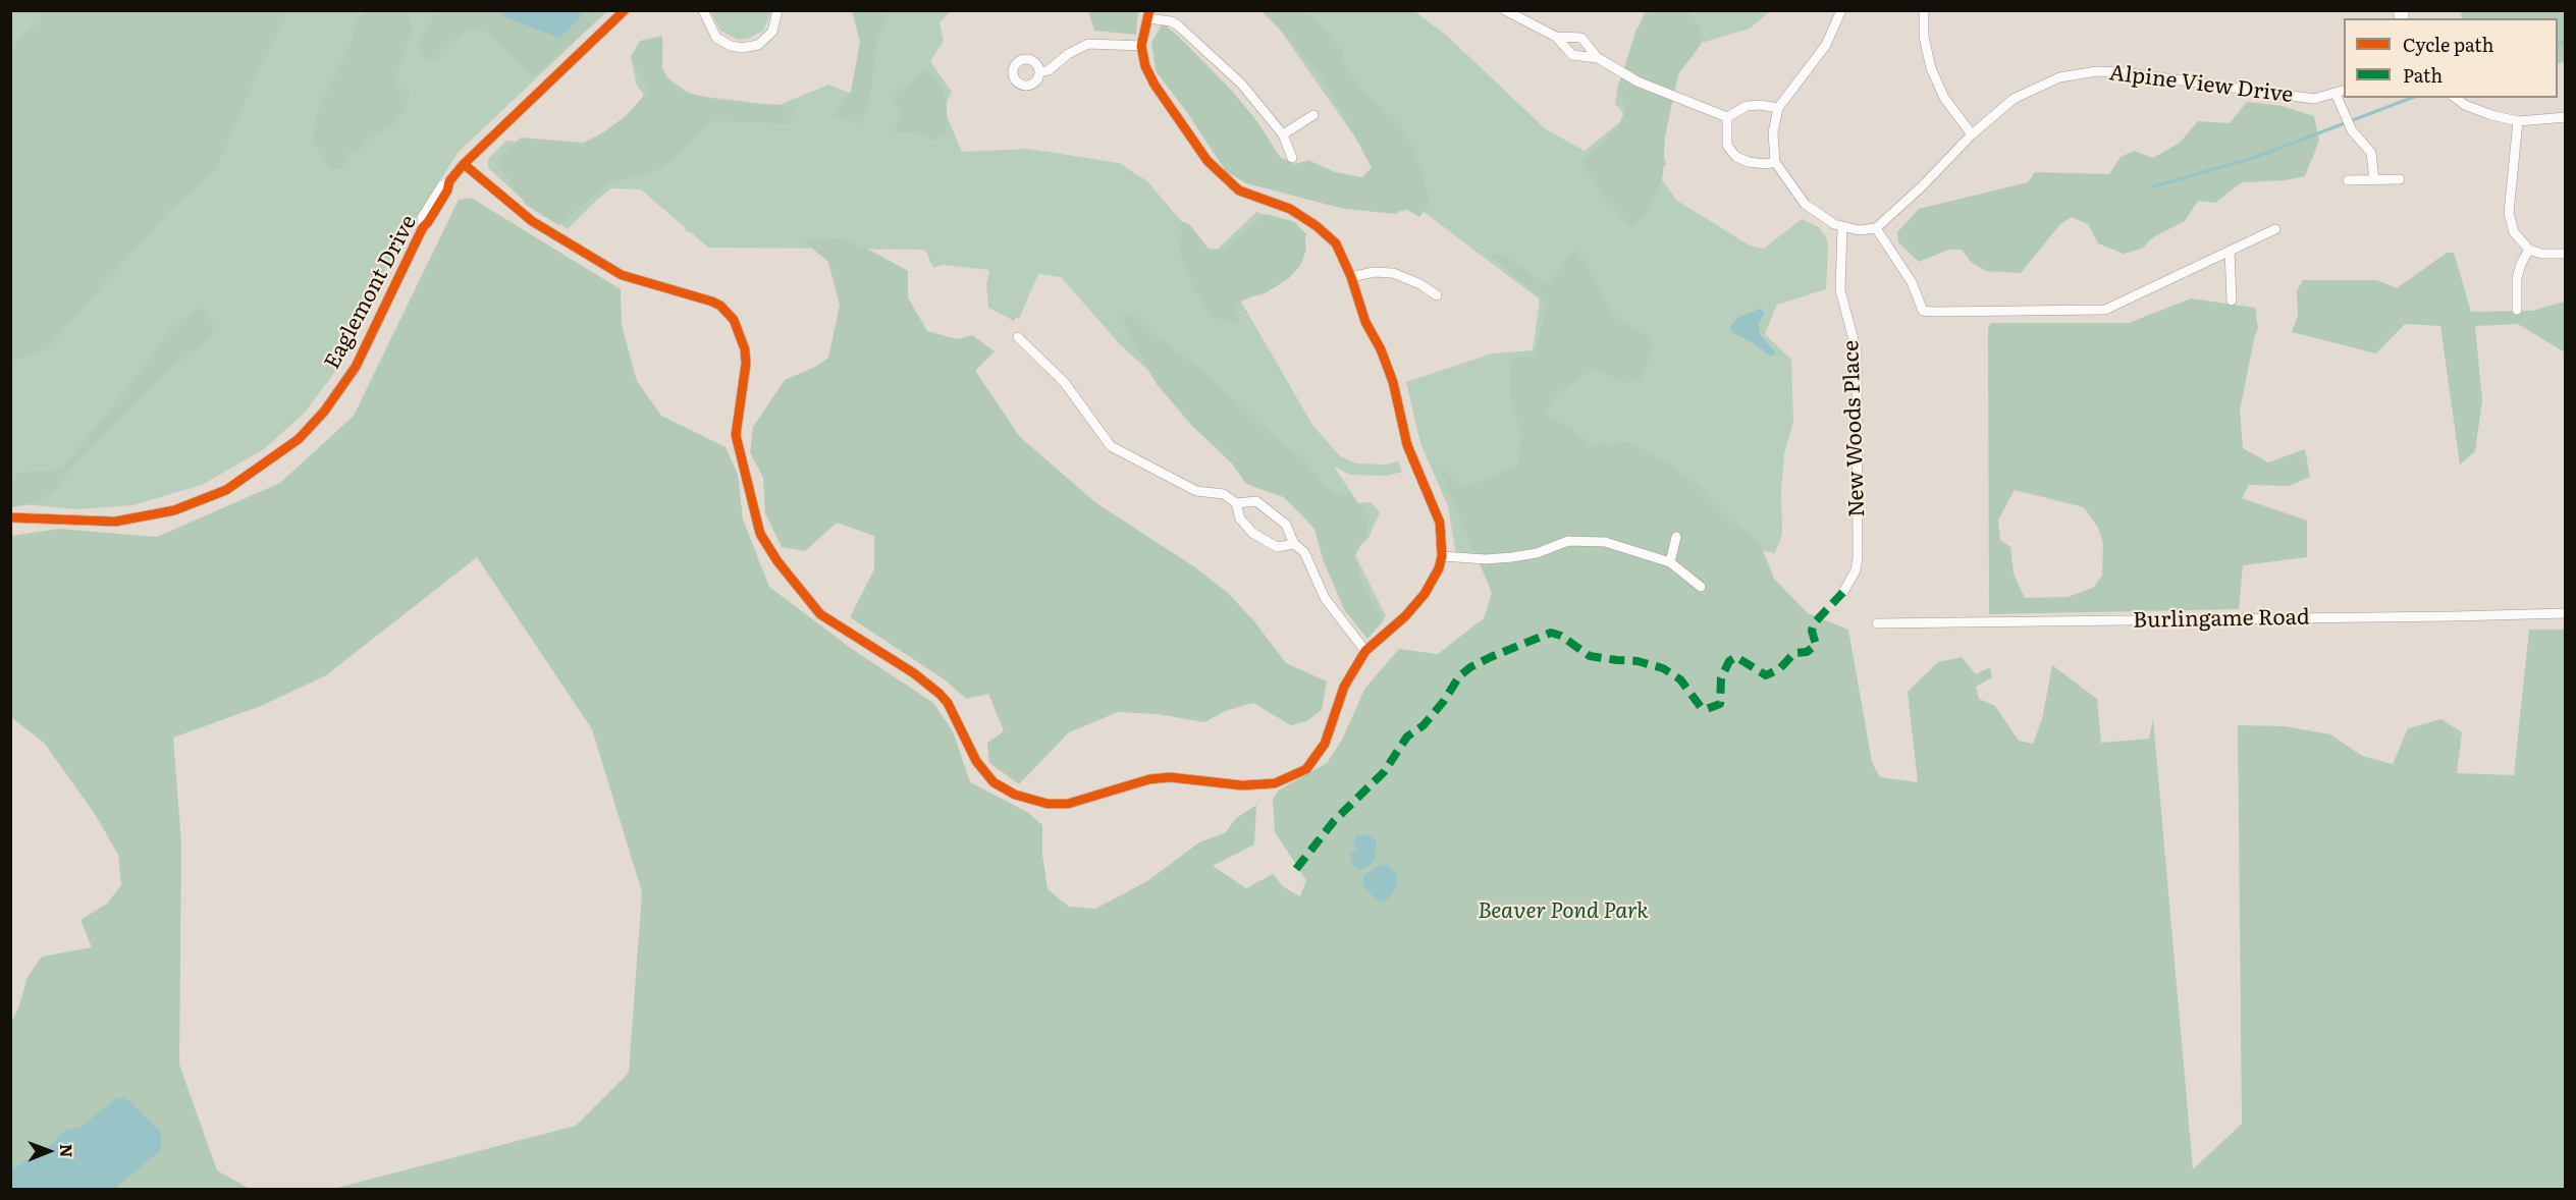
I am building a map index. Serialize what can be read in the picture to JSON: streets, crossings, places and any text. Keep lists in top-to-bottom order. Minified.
{"streets":{"street":["Alpine View Drive","Eaglemont Drive","New Woods Place","Burlingame Road"]},"parks":["Beaver Pond Park"],"legend":["Cycle path","Path"],"north":"right"}
